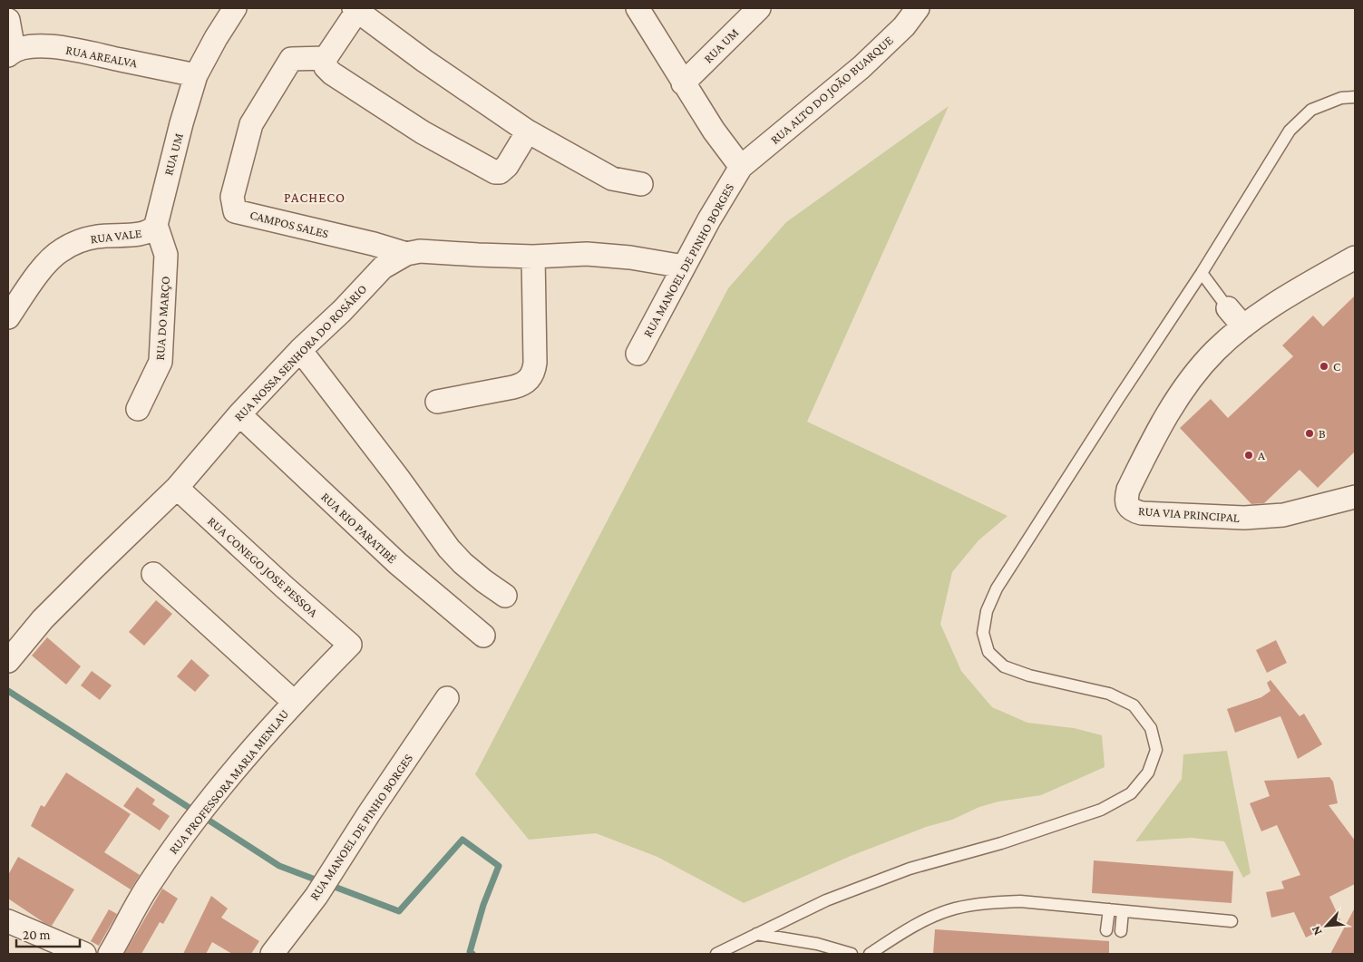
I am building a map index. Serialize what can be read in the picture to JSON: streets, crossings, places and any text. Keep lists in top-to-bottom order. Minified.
{"streets":{"street":["RUA UM","RUA AREALVA","RUA ALTO DO JOÃO BUARQUE","CAMPOS SALES","RUA VALE","RUA MANOEL DE PINHO BORGES","RUA DO MARÇO","RUA NOSSA SENHORA DO ROSÁRIO","RUA VIA PRINCIPAL","RUA RIO PARATIBÉ","RUA CONEGO JOSE PESSOA","RUA PROFESSORA MARIA MENLAU"]},"crossings":[["RUA UM","RUA AREALVA"],["RUA UM","RUA VALE"],["RUA UM","RUA DO MARÇO"],["RUA ALTO DO JOÃO BUARQUE","RUA MANOEL DE PINHO BORGES"],["CAMPOS SALES","RUA NOSSA SENHORA DO ROSÁRIO"],["RUA VALE","RUA DO MARÇO"],["RUA MANOEL DE PINHO BORGES","RUA NOSSA SENHORA DO ROSÁRIO"],["RUA NOSSA SENHORA DO ROSÁRIO","RUA RIO PARATIBÉ"],["RUA NOSSA SENHORA DO ROSÁRIO","RUA CONEGO JOSE PESSOA"],["RUA CONEGO JOSE PESSOA","RUA PROFESSORA MARIA MENLAU"]],"districts":["PACHECO"],"places":["C","B","A"],"scale_bar":"20 m","north":"bottom left"}
